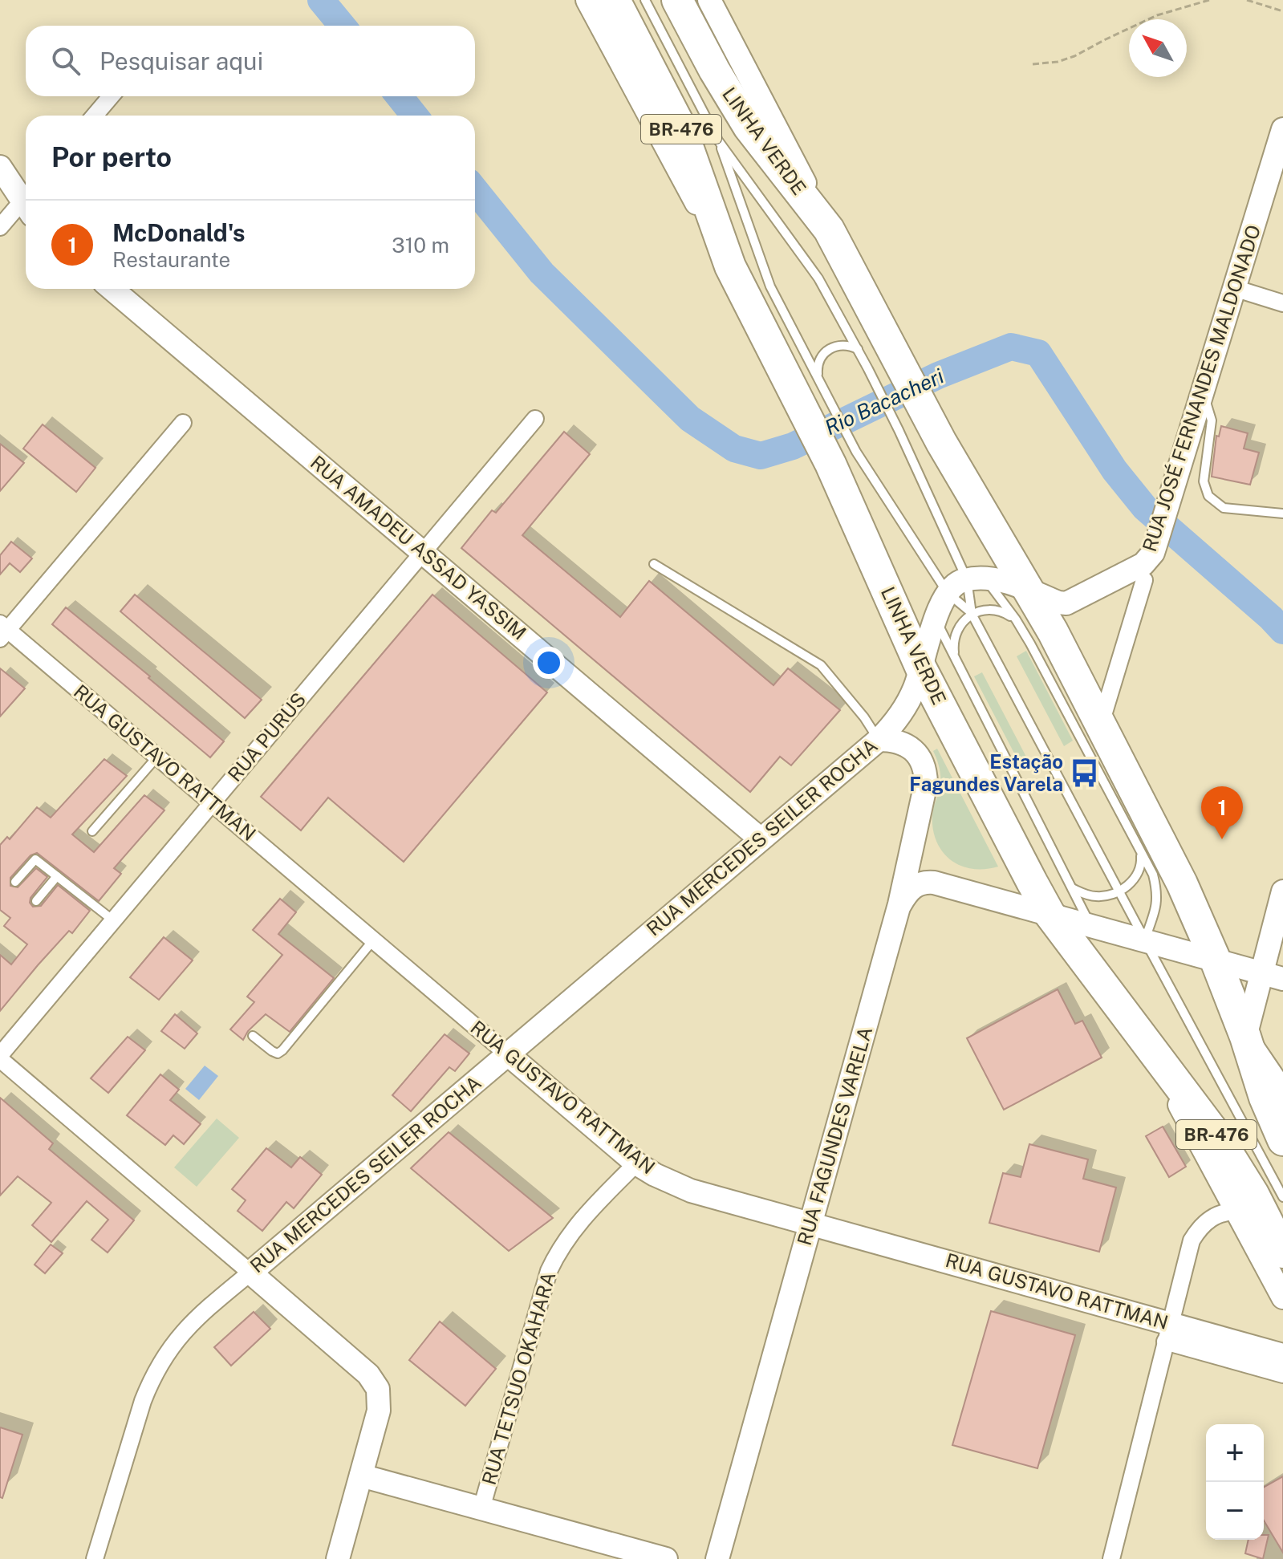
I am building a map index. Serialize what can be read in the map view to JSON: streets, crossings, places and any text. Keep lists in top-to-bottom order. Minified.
{"streets":{"highway":["BR-476","LINHA VERDE"],"main road":["RUA JOSÉ FERNANDES MALDONADO","RUA AMADEU ASSAD YASSIM","RUA GUSTAVO RATTMAN","RUA MERCEDES SEILER ROCHA","RUA FAGUNDES VARELA"],"street":["RUA PURUS","RUA TETSUO OKAHARA"]},"crossings":[["LINHA VERDE","RUA JOSÉ FERNANDES MALDONADO"],["LINHA VERDE","RUA MERCEDES SEILER ROCHA"],["RUA AMADEU ASSAD YASSIM","RUA PURUS"],["RUA AMADEU ASSAD YASSIM","RUA MERCEDES SEILER ROCHA"],["RUA PURUS","RUA GUSTAVO RATTMAN"],["RUA GUSTAVO RATTMAN","RUA MERCEDES SEILER ROCHA"],["RUA GUSTAVO RATTMAN","RUA FAGUNDES VARELA"],["RUA GUSTAVO RATTMAN","RUA TETSUO OKAHARA"],["RUA MERCEDES SEILER ROCHA","RUA FAGUNDES VARELA"]],"water":["Rio Bacacheri"],"places":{"bus stop":["Estação Fagundes Varela"]},"north":"top left","page":{"search":"Pesquisar aqui","heading":"Por perto","list":[{"mark":"1","name":"McDonald's","note":"Restaurante","value":"310 m"}],"pins":"1","map_buttons":["+","−"]}}
